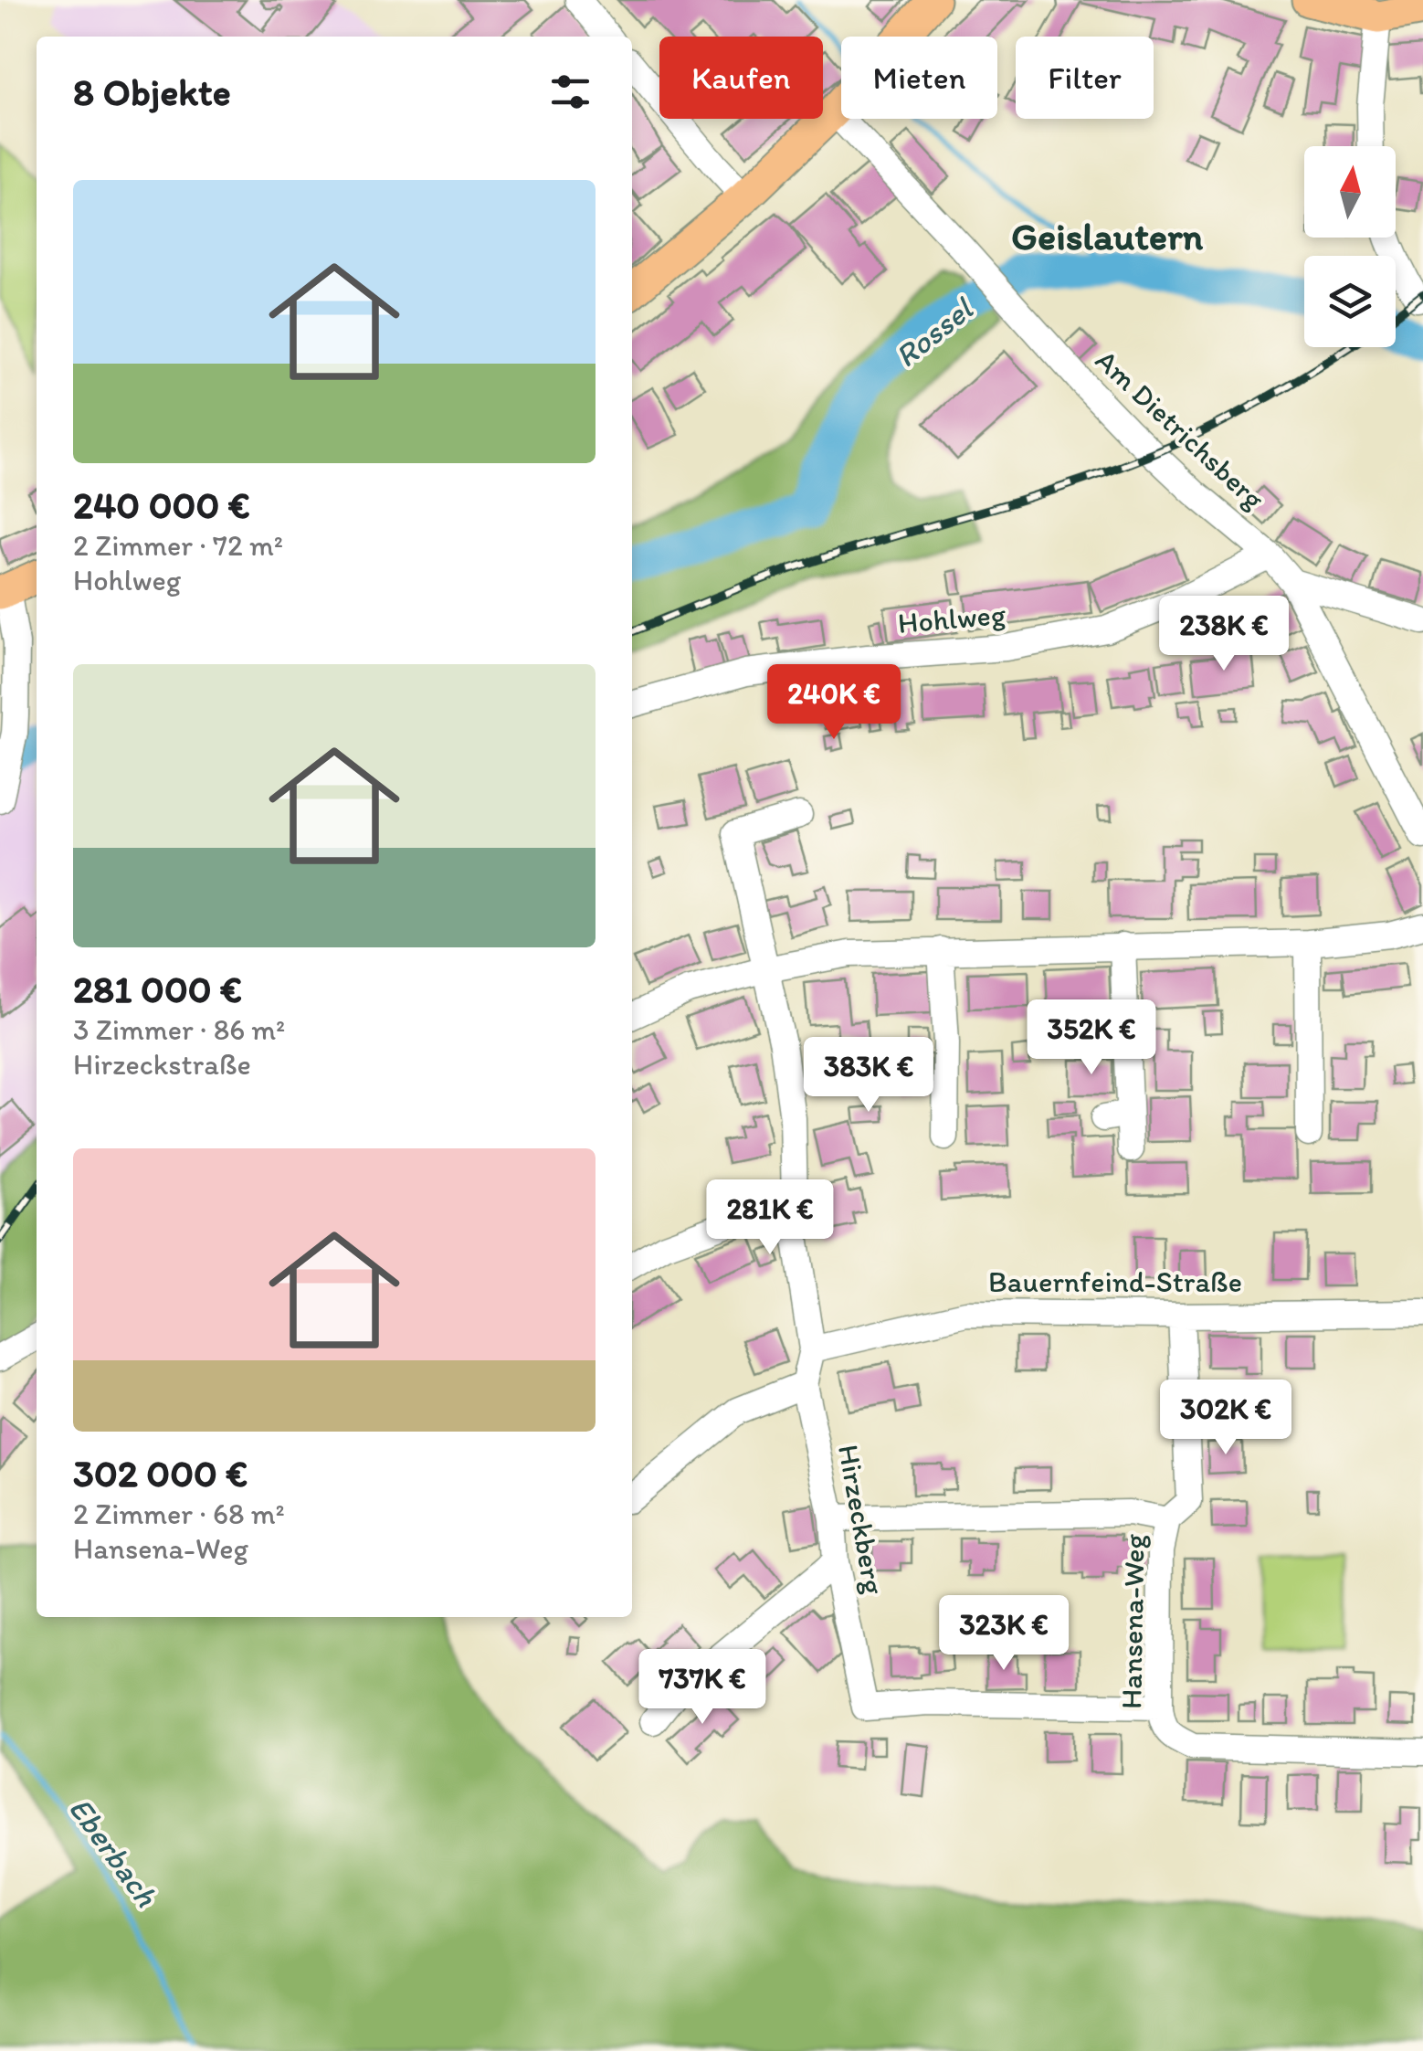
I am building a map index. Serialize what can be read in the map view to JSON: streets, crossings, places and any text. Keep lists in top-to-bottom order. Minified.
{"streets":{"street":["Am Dietrichsberg","Hohlweg","Bauernfeind-Straße","Hirzeckberg","Hansena-Weg"]},"crossings":[["Am Dietrichsberg","Hohlweg"],["Bauernfeind-Straße","Hirzeckberg"],["Bauernfeind-Straße","Hansena-Weg"],["Hirzeckberg","Hansena-Weg"]],"districts":["Geislautern"],"water":["Rossel","Eberbach"],"north":"top","page":{"chip":["Kaufen","Mieten","Filter"],"heading":"8 Objekte","list":[{"name":"240 000 €","note":"2 Zimmer · 72 m² · Hohlweg"},{"name":"281 000 €","note":"3 Zimmer · 86 m² · Hirzeckstraße"},{"name":"302 000 €","note":"2 Zimmer · 68 m² · Hansena-Weg"}],"price":["238K €","240K €","352K €","383K €","281K €","302K €","323K €","737K €"]}}
